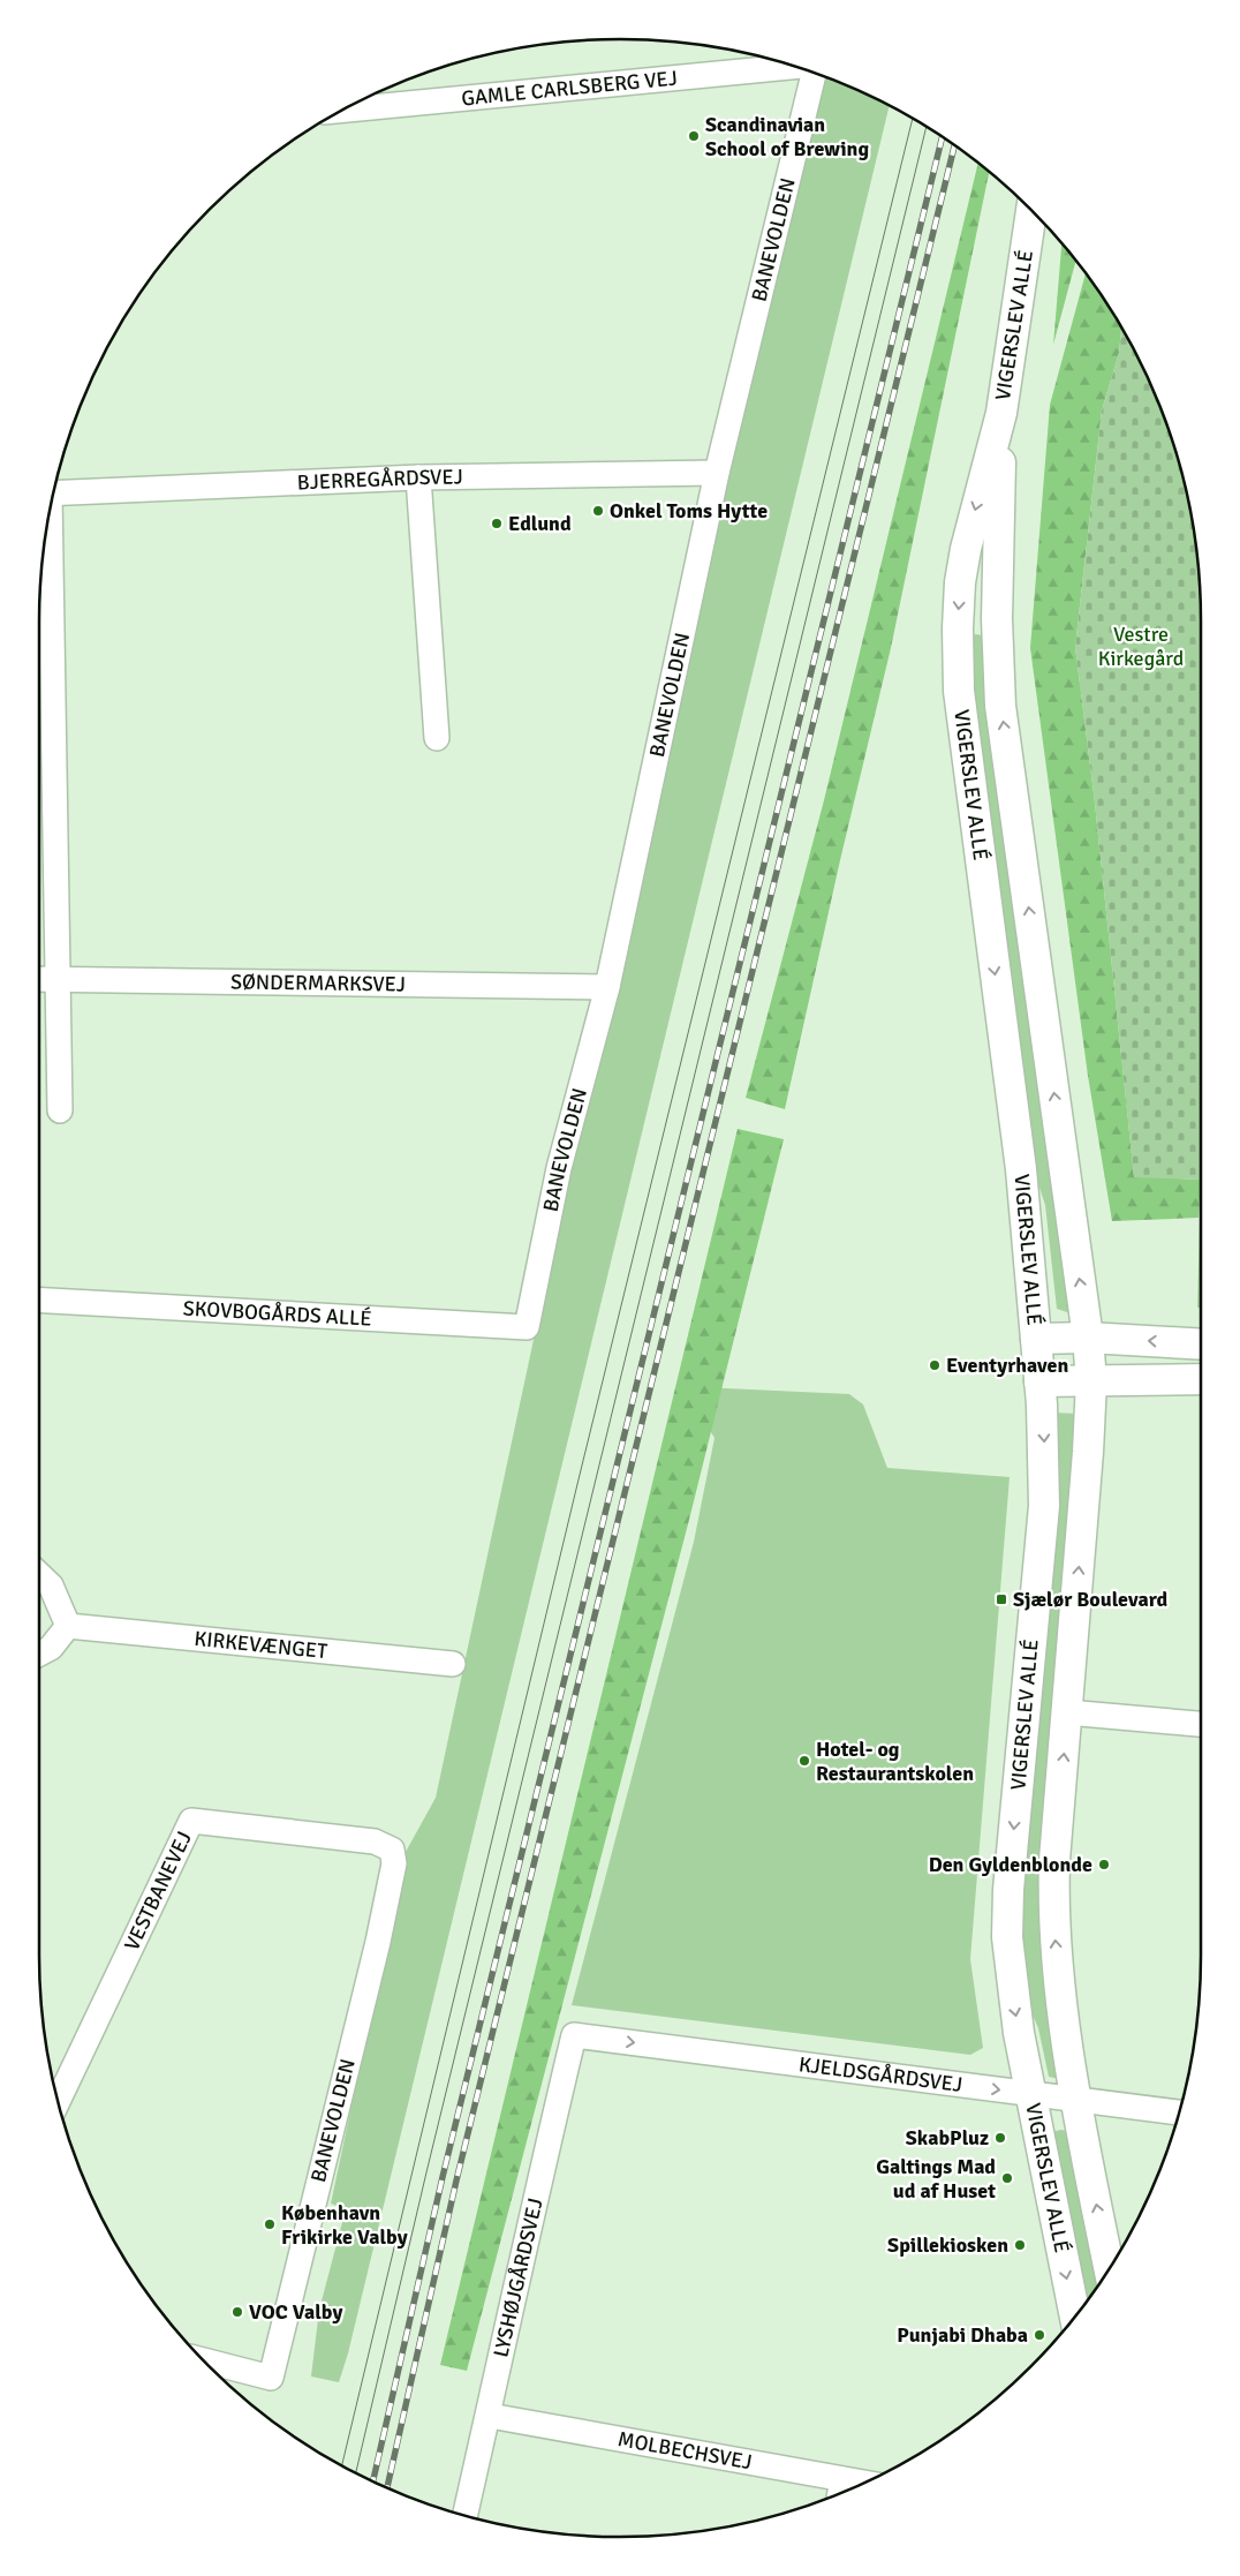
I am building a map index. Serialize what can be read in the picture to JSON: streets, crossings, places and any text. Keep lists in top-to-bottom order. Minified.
{"streets":{"street":["GAMLE CARLSBERG VEJ","BANEVOLDEN","VIGERSLEV ALLÉ","BJERREGÅRDSVEJ","SØNDERMARKSVEJ","SKOVBOGÅRDS ALLÉ","KIRKEVÆNGET","VESTBANEVEJ","KJELDSGÅRDSVEJ","LYSHØJGÅRDSVEJ","MOLBECHSVEJ"]},"crossings":[["BANEVOLDEN","BJERREGÅRDSVEJ"],["BANEVOLDEN","SØNDERMARKSVEJ"],["BANEVOLDEN","SKOVBOGÅRDS ALLÉ"],["BANEVOLDEN","VESTBANEVEJ"],["VIGERSLEV ALLÉ","KJELDSGÅRDSVEJ"],["KJELDSGÅRDSVEJ","LYSHØJGÅRDSVEJ"],["LYSHØJGÅRDSVEJ","MOLBECHSVEJ"]],"one_way":["KJELDSGÅRDSVEJ"],"parks":["Vestre Kirkegård"],"places":{"other":["Scandinavian School of Brewing","Onkel Toms Hytte","Edlund","Eventyrhaven","Hotel- og Restaurantskolen","Den Gyldenblonde","SkabPluz","Galtings Mad ud af Huset","København Frikirke Valby","Spillekiosken","VOC Valby","Punjabi Dhaba"],"transit":["Sjælør Boulevard"]}}
